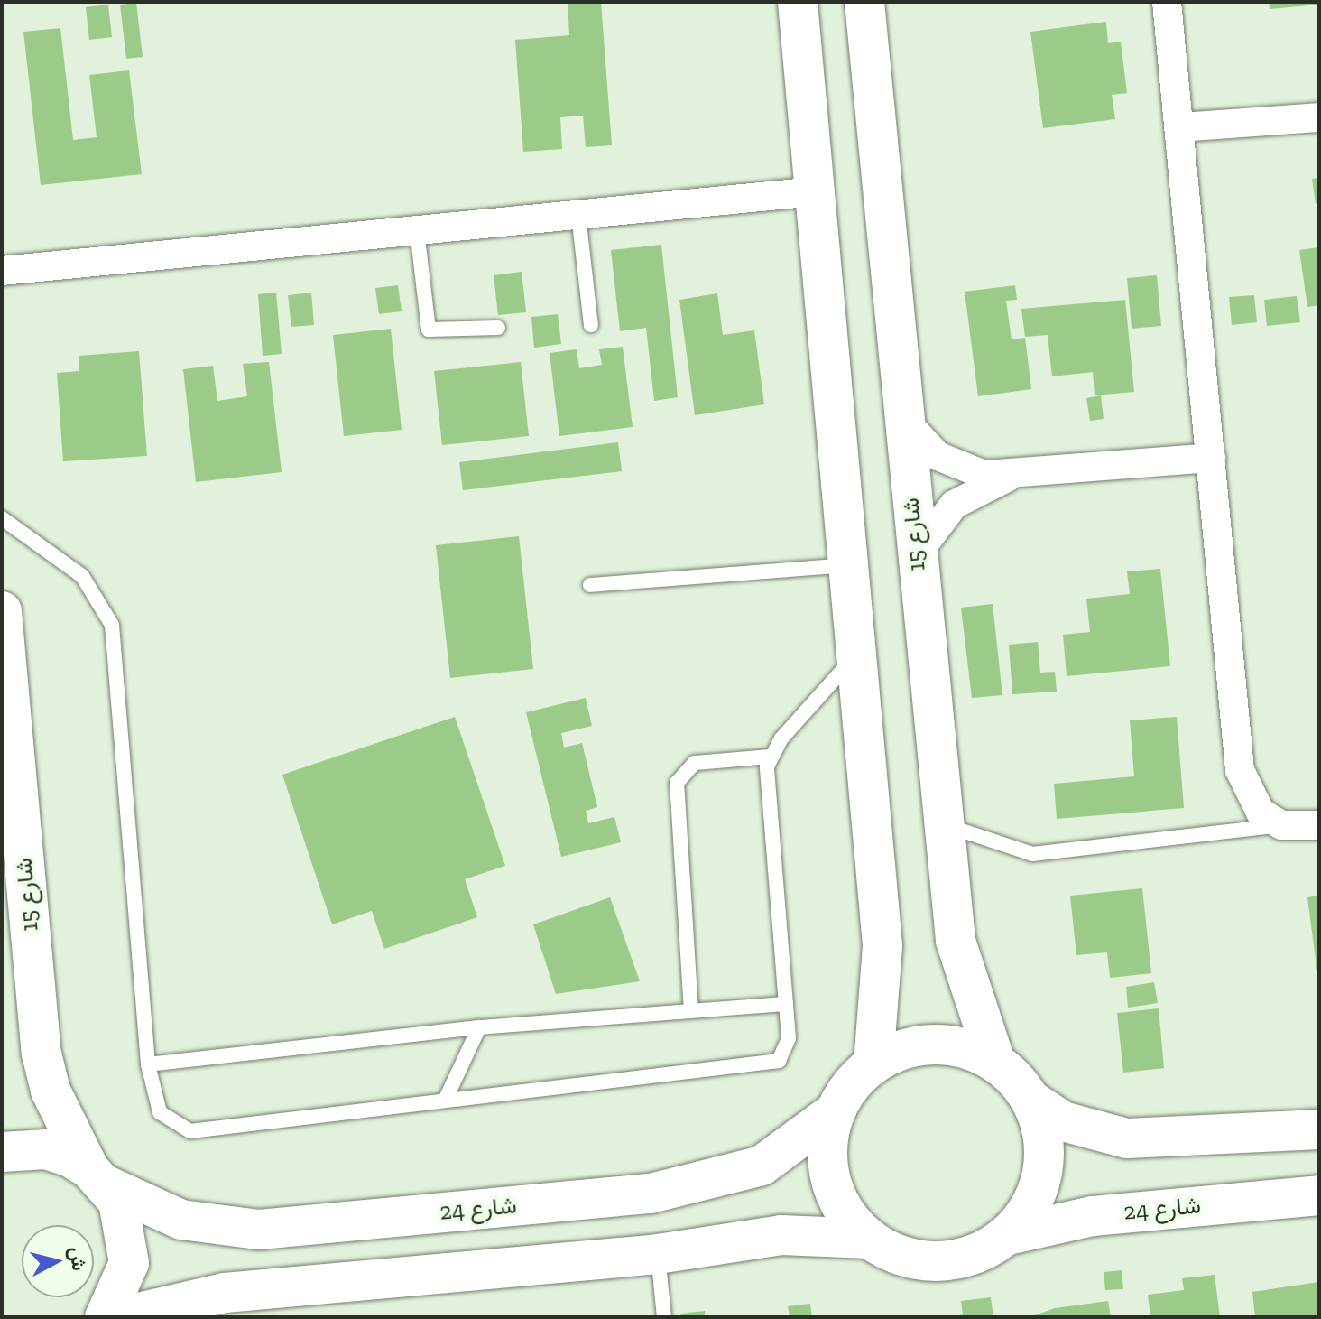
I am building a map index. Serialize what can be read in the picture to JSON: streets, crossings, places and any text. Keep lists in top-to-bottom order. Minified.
{"streets":{"street":["شارع 15","شارع 24"]},"crossings":[["شارع 15","شارع 24"]],"north":"right"}
